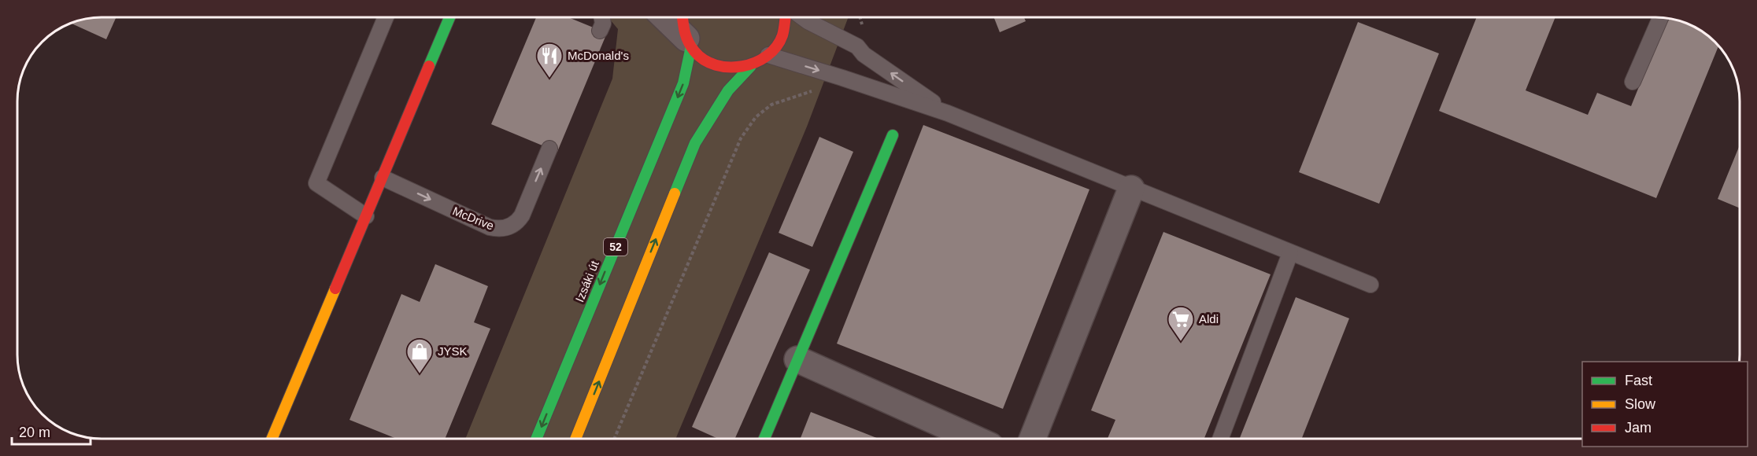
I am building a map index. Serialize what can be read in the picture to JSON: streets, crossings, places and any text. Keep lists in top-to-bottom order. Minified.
{"streets":{"main road":["52","Izsáki út"],"lane":["McDrive"]},"crossings":[["52","Izsáki út"]],"places":{"restaurant":["McDonald's"],"supermarket":["Aldi"],"shop":["JYSK"]},"legend":["Fast","Slow","Jam"],"scale_bar":"20 m"}
